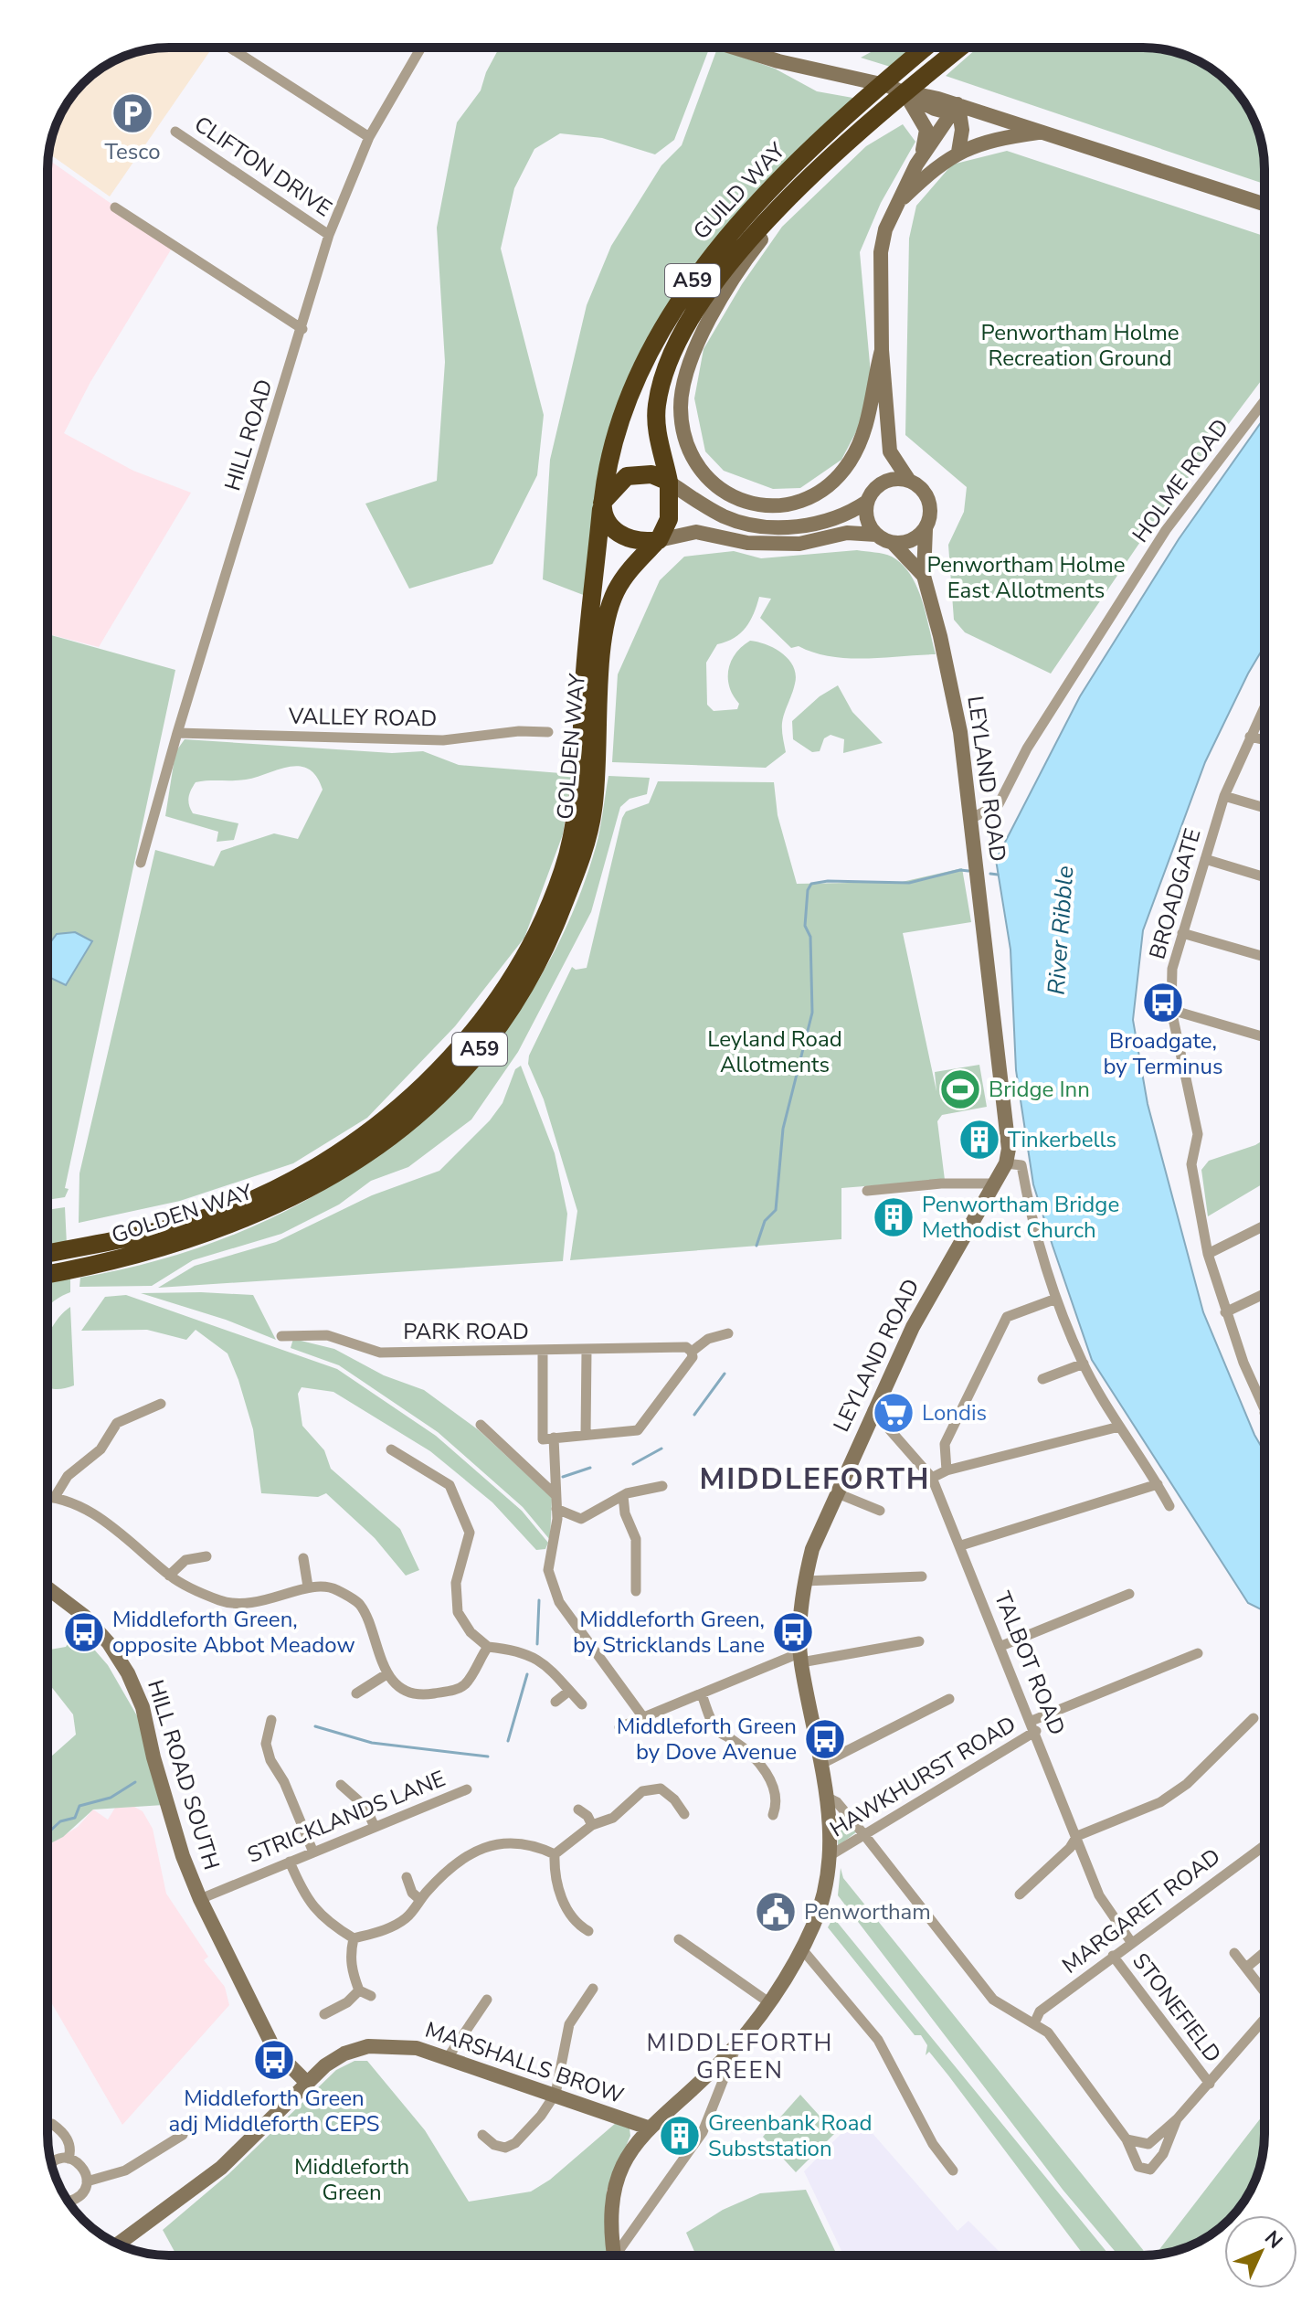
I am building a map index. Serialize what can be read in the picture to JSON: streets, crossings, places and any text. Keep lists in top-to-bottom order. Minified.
{"streets":{"highway":["GUILD WAY","A59","GOLDEN WAY"],"main road":["LEYLAND ROAD","HILL ROAD SOUTH","MARSHALLS BROW"],"street":["CLIFTON DRIVE","HILL ROAD","HOLME ROAD","VALLEY ROAD","BROADGATE","PARK ROAD","TALBOT ROAD","HAWKHURST ROAD","STRICKLANDS LANE","MARGARET ROAD","STONEFIELD"]},"crossings":[["CLIFTON DRIVE","HILL ROAD"],["GUILD WAY","A59"],["GUILD WAY","GOLDEN WAY"],["A59","GOLDEN WAY"],["HILL ROAD","VALLEY ROAD"],["HOLME ROAD","LEYLAND ROAD"],["LEYLAND ROAD","TALBOT ROAD"],["LEYLAND ROAD","HAWKHURST ROAD"],["LEYLAND ROAD","MARSHALLS BROW"],["TALBOT ROAD","HAWKHURST ROAD"],["TALBOT ROAD","MARGARET ROAD"],["HILL ROAD SOUTH","STRICKLANDS LANE"],["HILL ROAD SOUTH","MARSHALLS BROW"],["MARGARET ROAD","STONEFIELD"]],"districts":["MIDDLEFORTH","MIDDLEFORTH GREEN"],"water":["River Ribble"],"parks":["Penwortham Holme Recreation Ground","Penwortham Holme East Allotments","Leyland Road Allotments","Middleforth Green"],"places":{"parking":["Tesco"],"bus stop":["Broadgate, by Terminus","Middleforth Green, opposite Abbot Meadow","Middleforth Green, by Stricklands Lane","Middleforth Green by Dove Avenue","Middleforth Green adj Middleforth CEPS"],"sports":["Bridge Inn"],"building":["Tinkerbells","Penwortham Bridge Methodist Church","Greenbank Road Subststation"],"supermarket":["Londis"],"public building":["Penwortham"]},"north":"top right"}
